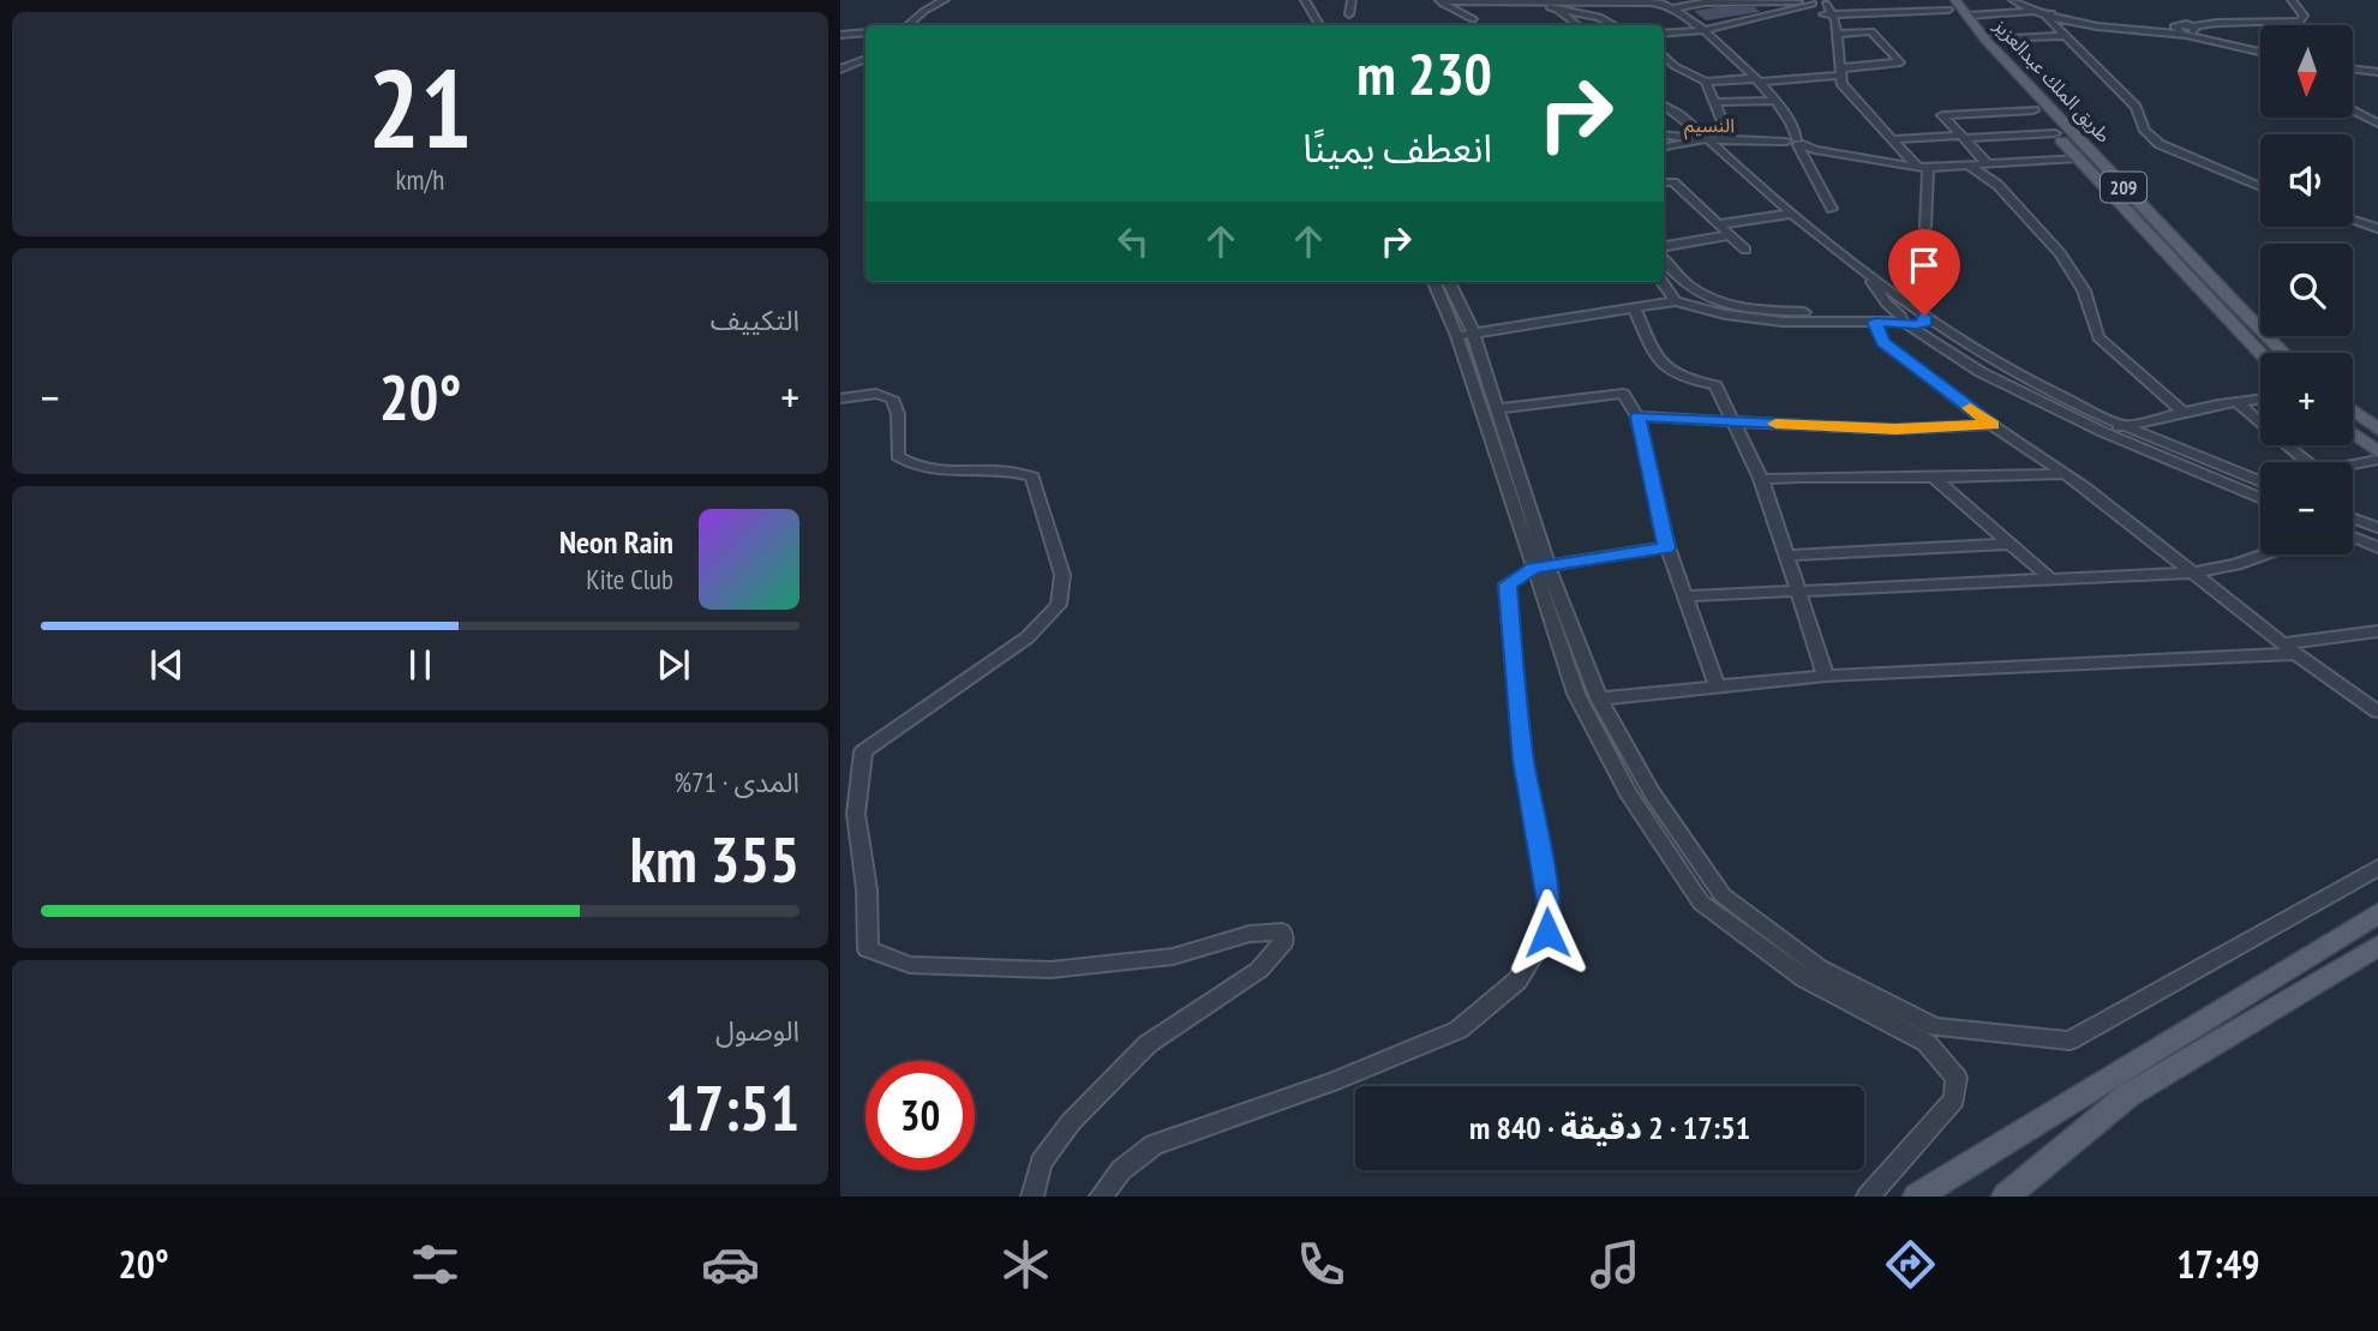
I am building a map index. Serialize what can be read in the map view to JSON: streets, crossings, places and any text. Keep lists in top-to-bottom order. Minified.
{"streets":{"main road":["طريق الملك عبدالعزيز","209"]},"districts":["النسيم"],"north":"bottom","page":{"tile":[["21","km/h"],"التكييف",["المدى · 71%","355 km"],["الوصول","17:51"]],"map_buttons":["+","−"],"turn":["230 m","انعطف يمينًا"],"heat":["−","20°","+"],"song":["Neon Rain","Kite Club"],"limit":"30","trip":"17:51 · 2 دقيقة · 840 m","tabs":["17:49","20°"]}}
